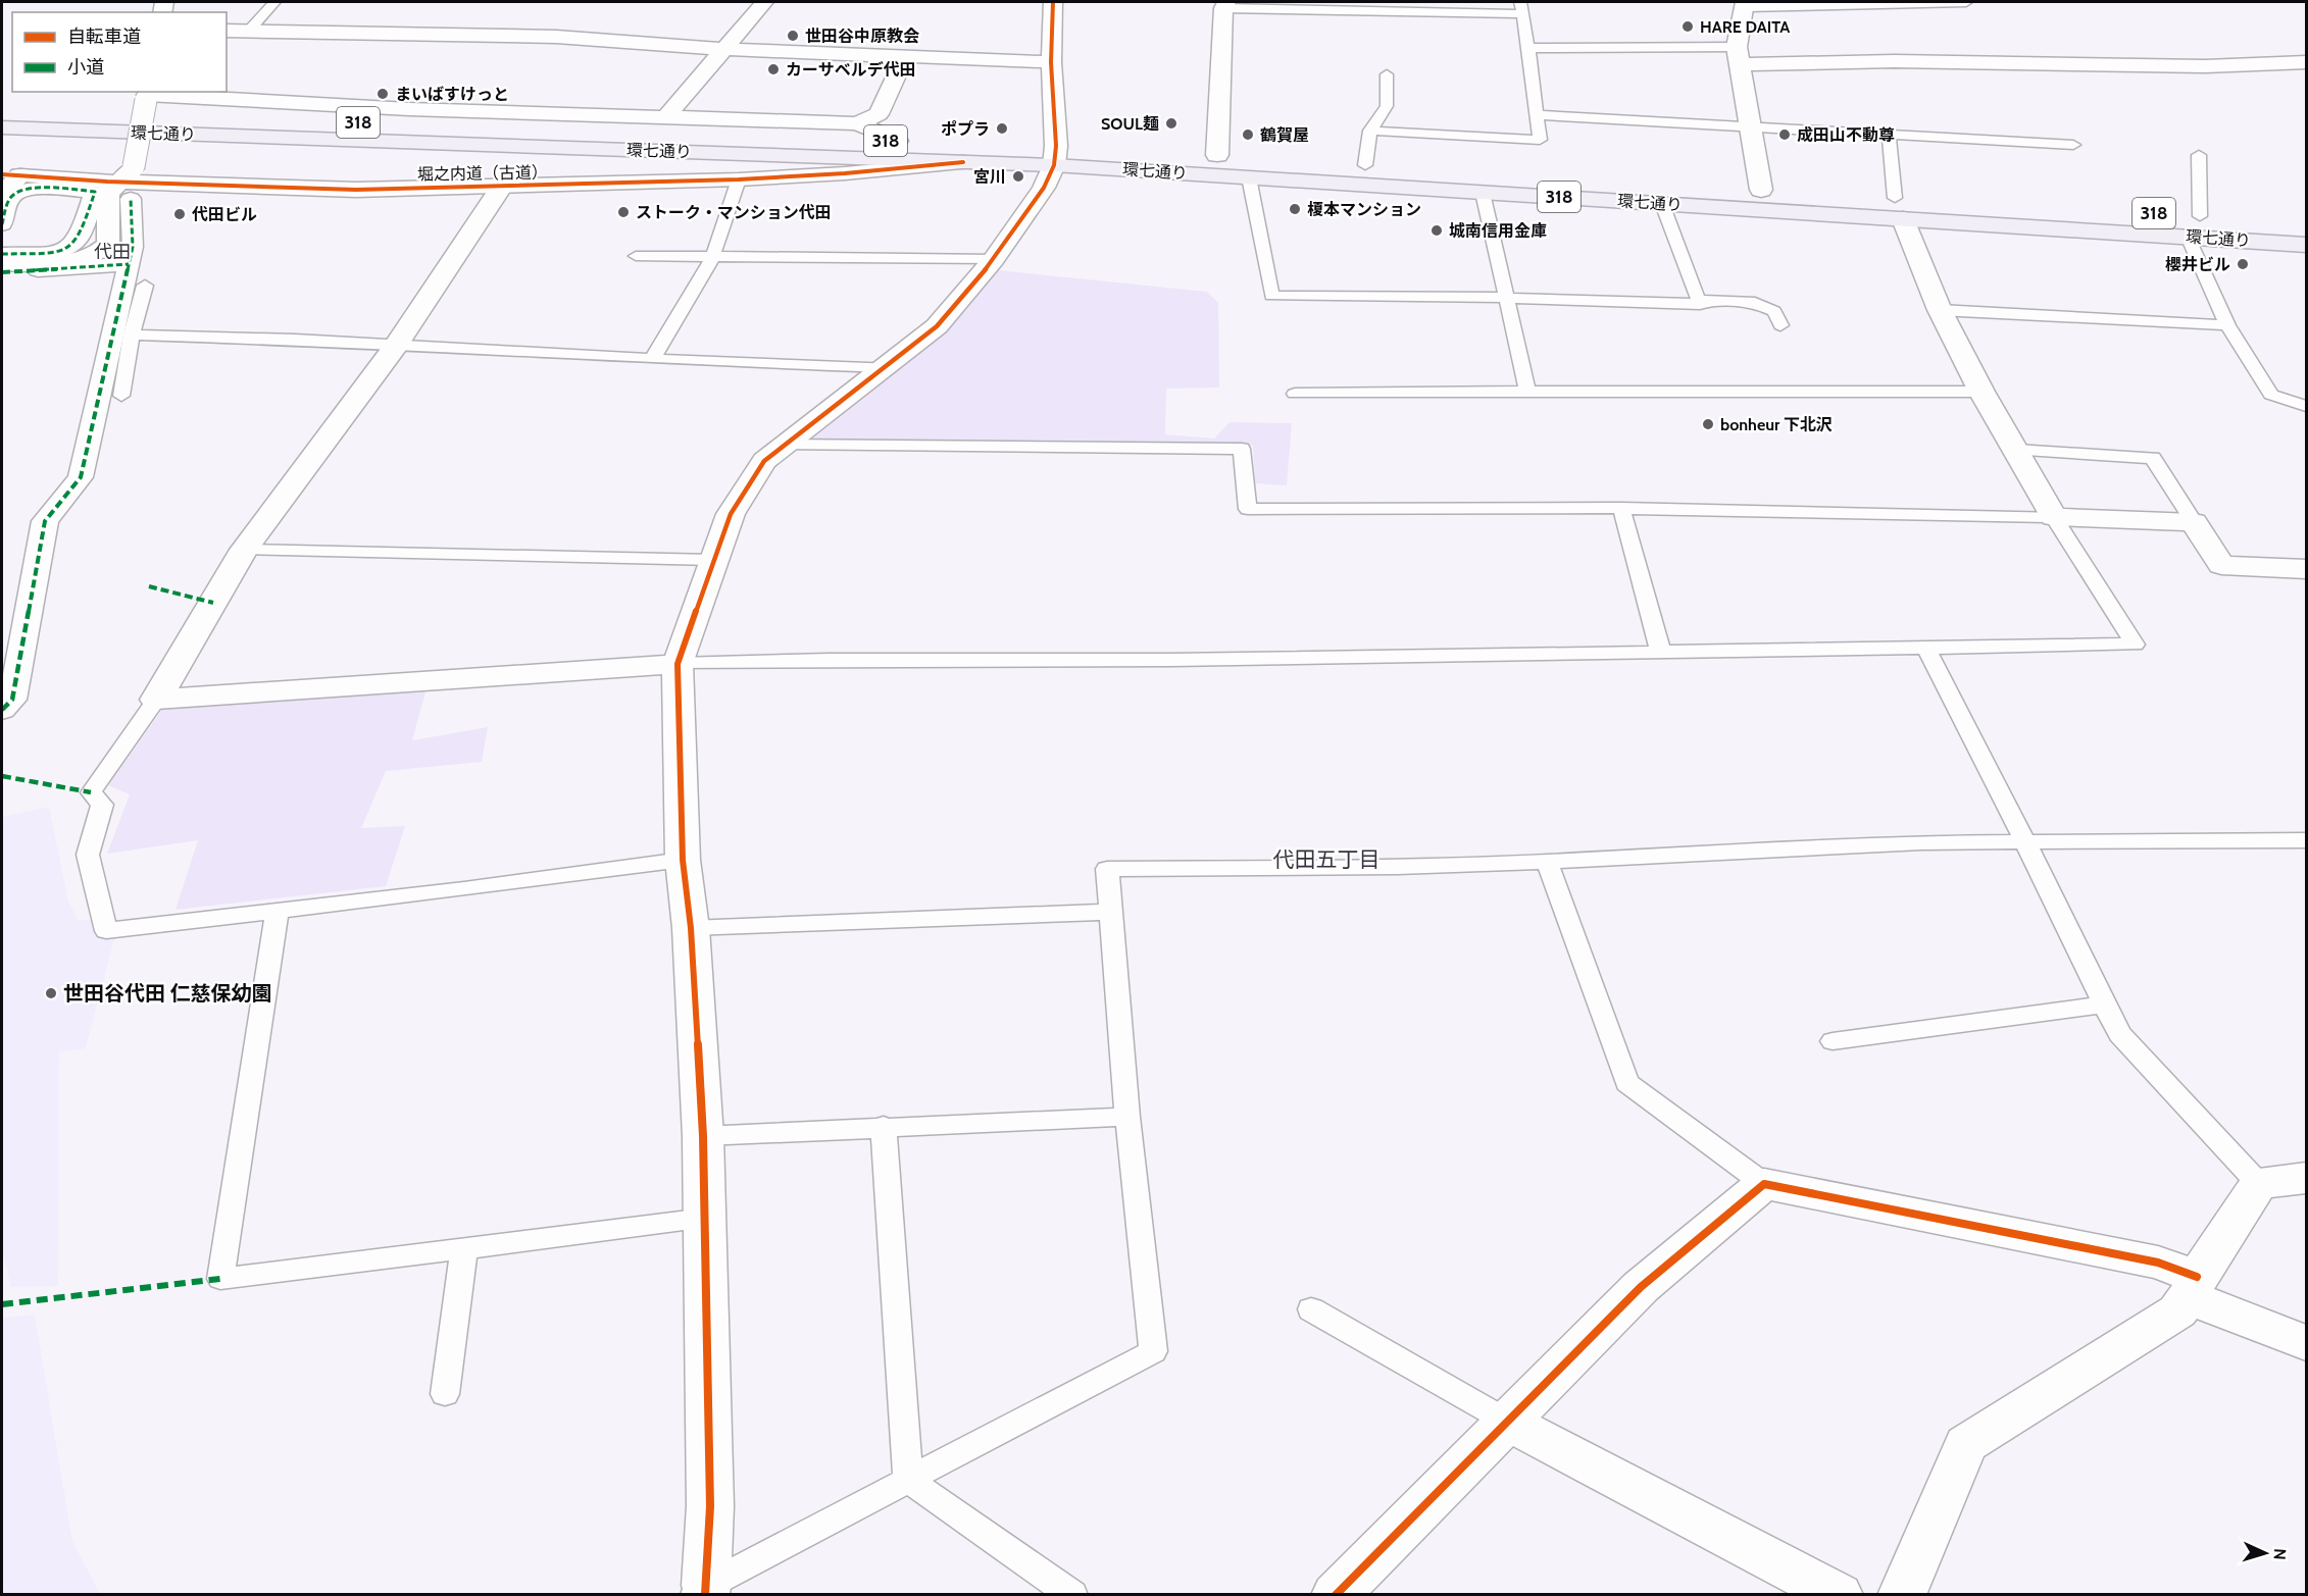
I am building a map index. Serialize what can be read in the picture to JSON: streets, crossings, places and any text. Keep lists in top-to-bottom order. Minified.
{"streets":{"main road":["318","環七通り"],"street":["堀之内道（古道）"]},"crossings":[["環七通り","堀之内道（古道）"]],"districts":["代田","代田五丁目"],"places":["HARE DAITA","世田谷中原教会","カーサベルデ代田","まいばすけっと","SOUL麺","ポプラ","鶴賀屋","成田山不動尊","宮川","榎本マンション","ストーク・マンション代田","代田ビル","城南信用金庫","櫻井ビル","bonheur 下北沢","世田谷代田 仁慈保幼園"],"legend":["自転車道","小道"],"north":"right"}
